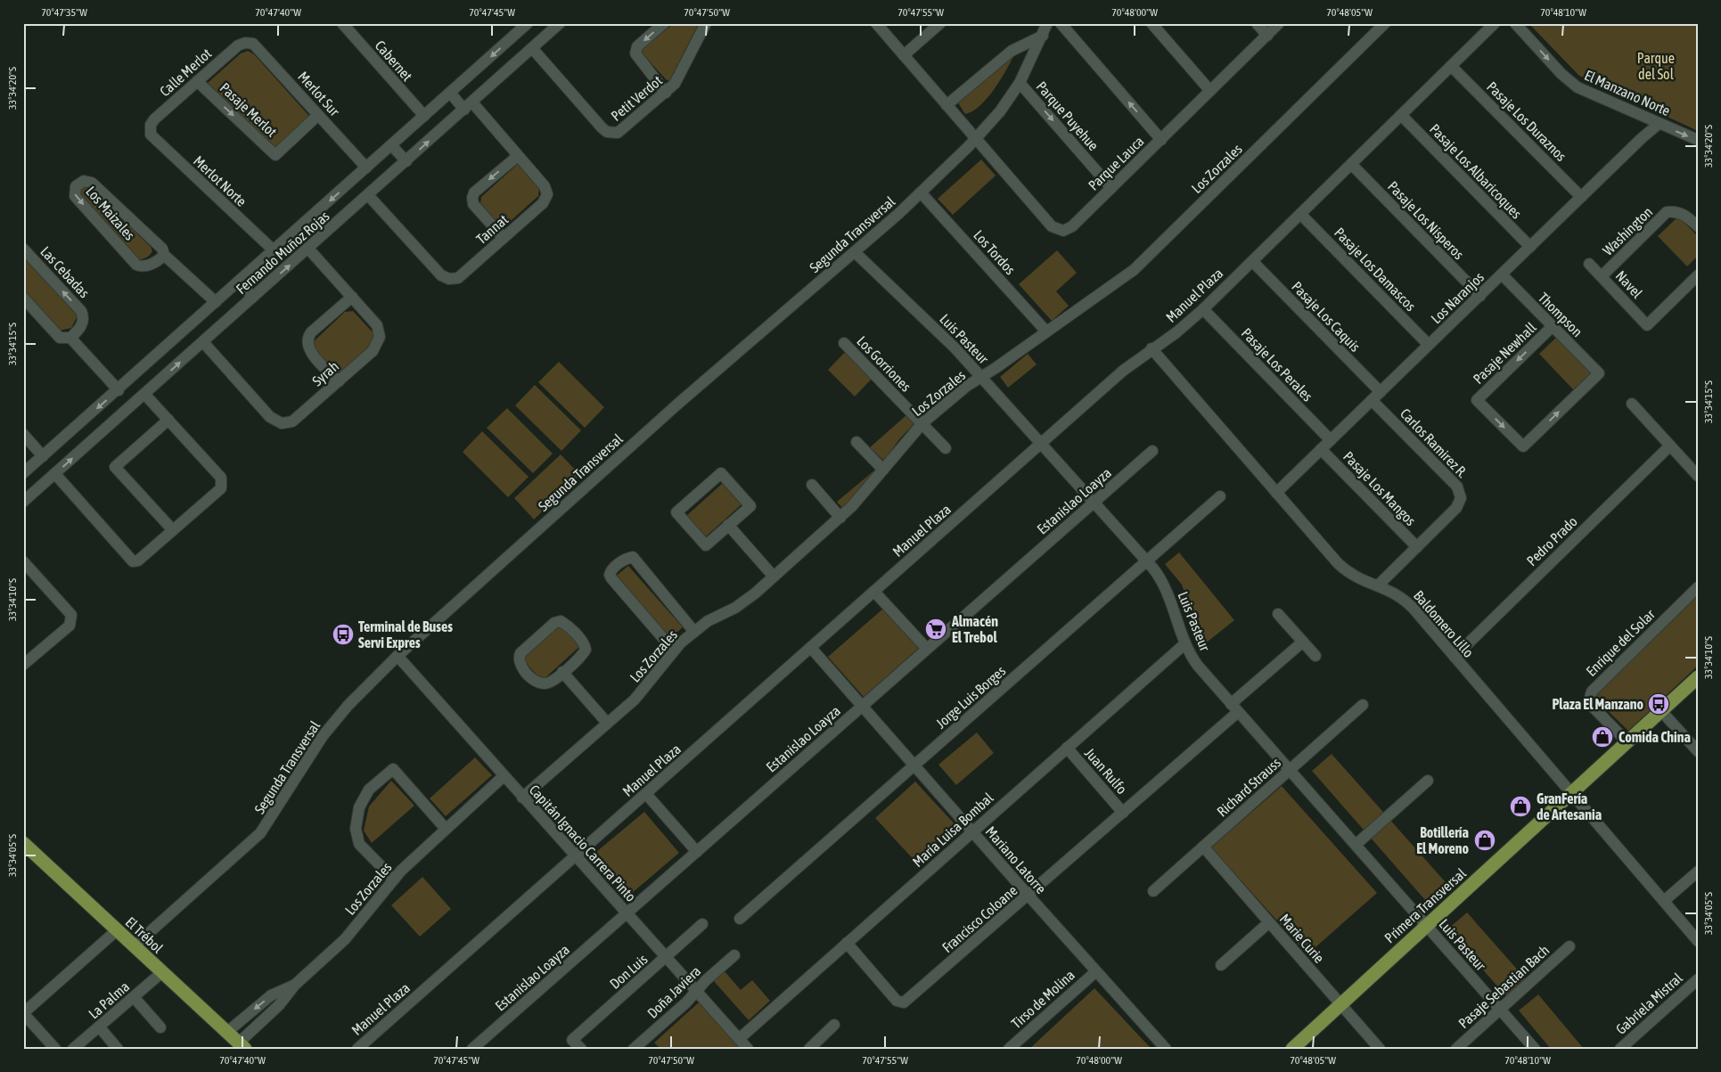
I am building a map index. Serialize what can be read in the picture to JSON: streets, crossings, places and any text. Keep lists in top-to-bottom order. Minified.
{"streets":{"main road":["Primera Transversal","El Trébol"],"street":["Cabernet","Calle Merlot","El Manzano Norte","Merlot Sur","Petit Verdot","Pasaje Merlot","Parque Puyehue","Pasaje Los Duraznos","Parque Lauca","Los Zorzales","Pasaje Los Albaricoques","Merlot Norte","Los Maizales","Pasaje Los Nísperos","Tannat","Washington","Segunda Transversal","Fernando Muñoz Rojas","Los Tordos","Pasaje Los Damascos","Las Cebadas","Navel","Manuel Plaza","Los Naranjos","Thompson","Pasaje Los Caquis","Luis Pasteur","Pasaje Newhall","Los Gorriones","Pasaje Los Perales","Syrah","Carlos Ramirez R.","Pasaje Los Mangos","Estanislao Loayza","Pedro Prado","Baldomero Lillo","Enrique del Solar","Jorge Luis Borges","Juan Rulfo","Richard Strauss","María Luisa Bombal","Capitán Ignacio Carrera Pinto","Mariano Latorre","Francisco Coloane","Marie Curie","Don Luis","Pasaje Sebastian Bach","Doña Javiera","Tirso de Molina","La Palma","Gabriela Mistral"]},"crossings":[["Cabernet","Fernando Muñoz Rojas"],["Calle Merlot","Merlot Sur"],["Calle Merlot","Pasaje Merlot"],["Calle Merlot","Merlot Norte"],["El Manzano Norte","Los Naranjos"],["Merlot Sur","Pasaje Merlot"],["Merlot Sur","Fernando Muñoz Rojas"],["Petit Verdot","Fernando Muñoz Rojas"],["Parque Puyehue","Parque Lauca"],["Parque Puyehue","Segunda Transversal"],["Pasaje Los Duraznos","Manuel Plaza"],["Pasaje Los Duraznos","Los Naranjos"],["Parque Lauca","Segunda Transversal"],["Los Zorzales","Los Tordos"],["Los Zorzales","Luis Pasteur"],["Los Zorzales","Los Gorriones"],["Los Zorzales","Capitán Ignacio Carrera Pinto"],["Los Zorzales","El Trébol"],["Pasaje Los Albaricoques","Manuel Plaza"],["Pasaje Los Albaricoques","Los Naranjos"],["Merlot Norte","Fernando Muñoz Rojas"],["Los Maizales","Fernando Muñoz Rojas"],["Pasaje Los Nísperos","Manuel Plaza"],["Pasaje Los Nísperos","Los Naranjos"],["Tannat","Fernando Muñoz Rojas"],["Washington","Navel"],["Segunda Transversal","Los Tordos"],["Segunda Transversal","Luis Pasteur"],["Segunda Transversal","Capitán Ignacio Carrera Pinto"],["Segunda Transversal","El Trébol"],["Fernando Muñoz Rojas","Syrah"],["Pasaje Los Damascos","Manuel Plaza"],["Pasaje Los Damascos","Los Naranjos"],["Manuel Plaza","Pasaje Los Caquis"],["Manuel Plaza","Luis Pasteur"],["Manuel Plaza","Pasaje Los Perales"],["Manuel Plaza","Baldomero Lillo"],["Manuel Plaza","Capitán Ignacio Carrera Pinto"],["Manuel Plaza","Mariano Latorre"],["Los Naranjos","Thompson"],["Los Naranjos","Pasaje Los Caquis"],["Los Naranjos","Pasaje Los Perales"],["Los Naranjos","Carlos Ramirez R."],["Los Naranjos","Pasaje Los Mangos"],["Los Naranjos","Baldomero Lillo"],["Thompson","Pasaje Newhall"],["Luis Pasteur","Estanislao Loayza"],["Luis Pasteur","Jorge Luis Borges"],["Luis Pasteur","Richard Strauss"],["Luis Pasteur","María Luisa Bombal"],["Luis Pasteur","Primera Transversal"],["Luis Pasteur","Francisco Coloane"],["Luis Pasteur","Pasaje Sebastian Bach"],["Carlos Ramirez R.","Pasaje Los Mangos"],["Carlos Ramirez R.","Baldomero Lillo"],["Estanislao Loayza","Capitán Ignacio Carrera Pinto"],["Estanislao Loayza","Mariano Latorre"],["Pedro Prado","Baldomero Lillo"],["Baldomero Lillo","Primera Transversal"],["Enrique del Solar","Primera Transversal"],["Jorge Luis Borges","Mariano Latorre"],["Juan Rulfo","María Luisa Bombal"],["Juan Rulfo","Francisco Coloane"],["Richard Strauss","Marie Curie"],["María Luisa Bombal","Capitán Ignacio Carrera Pinto"],["María Luisa Bombal","Mariano Latorre"],["María Luisa Bombal","Francisco Coloane"],["Capitán Ignacio Carrera Pinto","Don Luis"],["Capitán Ignacio Carrera Pinto","Doña Javiera"],["Mariano Latorre","Francisco Coloane"],["Mariano Latorre","Tirso de Molina"],["Primera Transversal","Marie Curie"],["El Trébol","La Palma"]],"one_way":["El Manzano Norte","Las Cebadas"],"parks":["Parque del Sol"],"places":{"supermarket":["Almacén El Trebol"],"bus stop":["Terminal de Buses Servi Expres","Plaza El Manzano"],"shop":["Comida China","GranFería de Artesania","Botillería El Moreno"]},"coordinates":["70°47'35\"W","70°47'40\"W","70°47'45\"W","70°47'50\"W","70°47'55\"W","70°48'00\"W","70°48'05\"W","70°48'10\"W","33°34'20\"S","33°34'15\"S","33°34'10\"S","33°34'05\"S"]}
